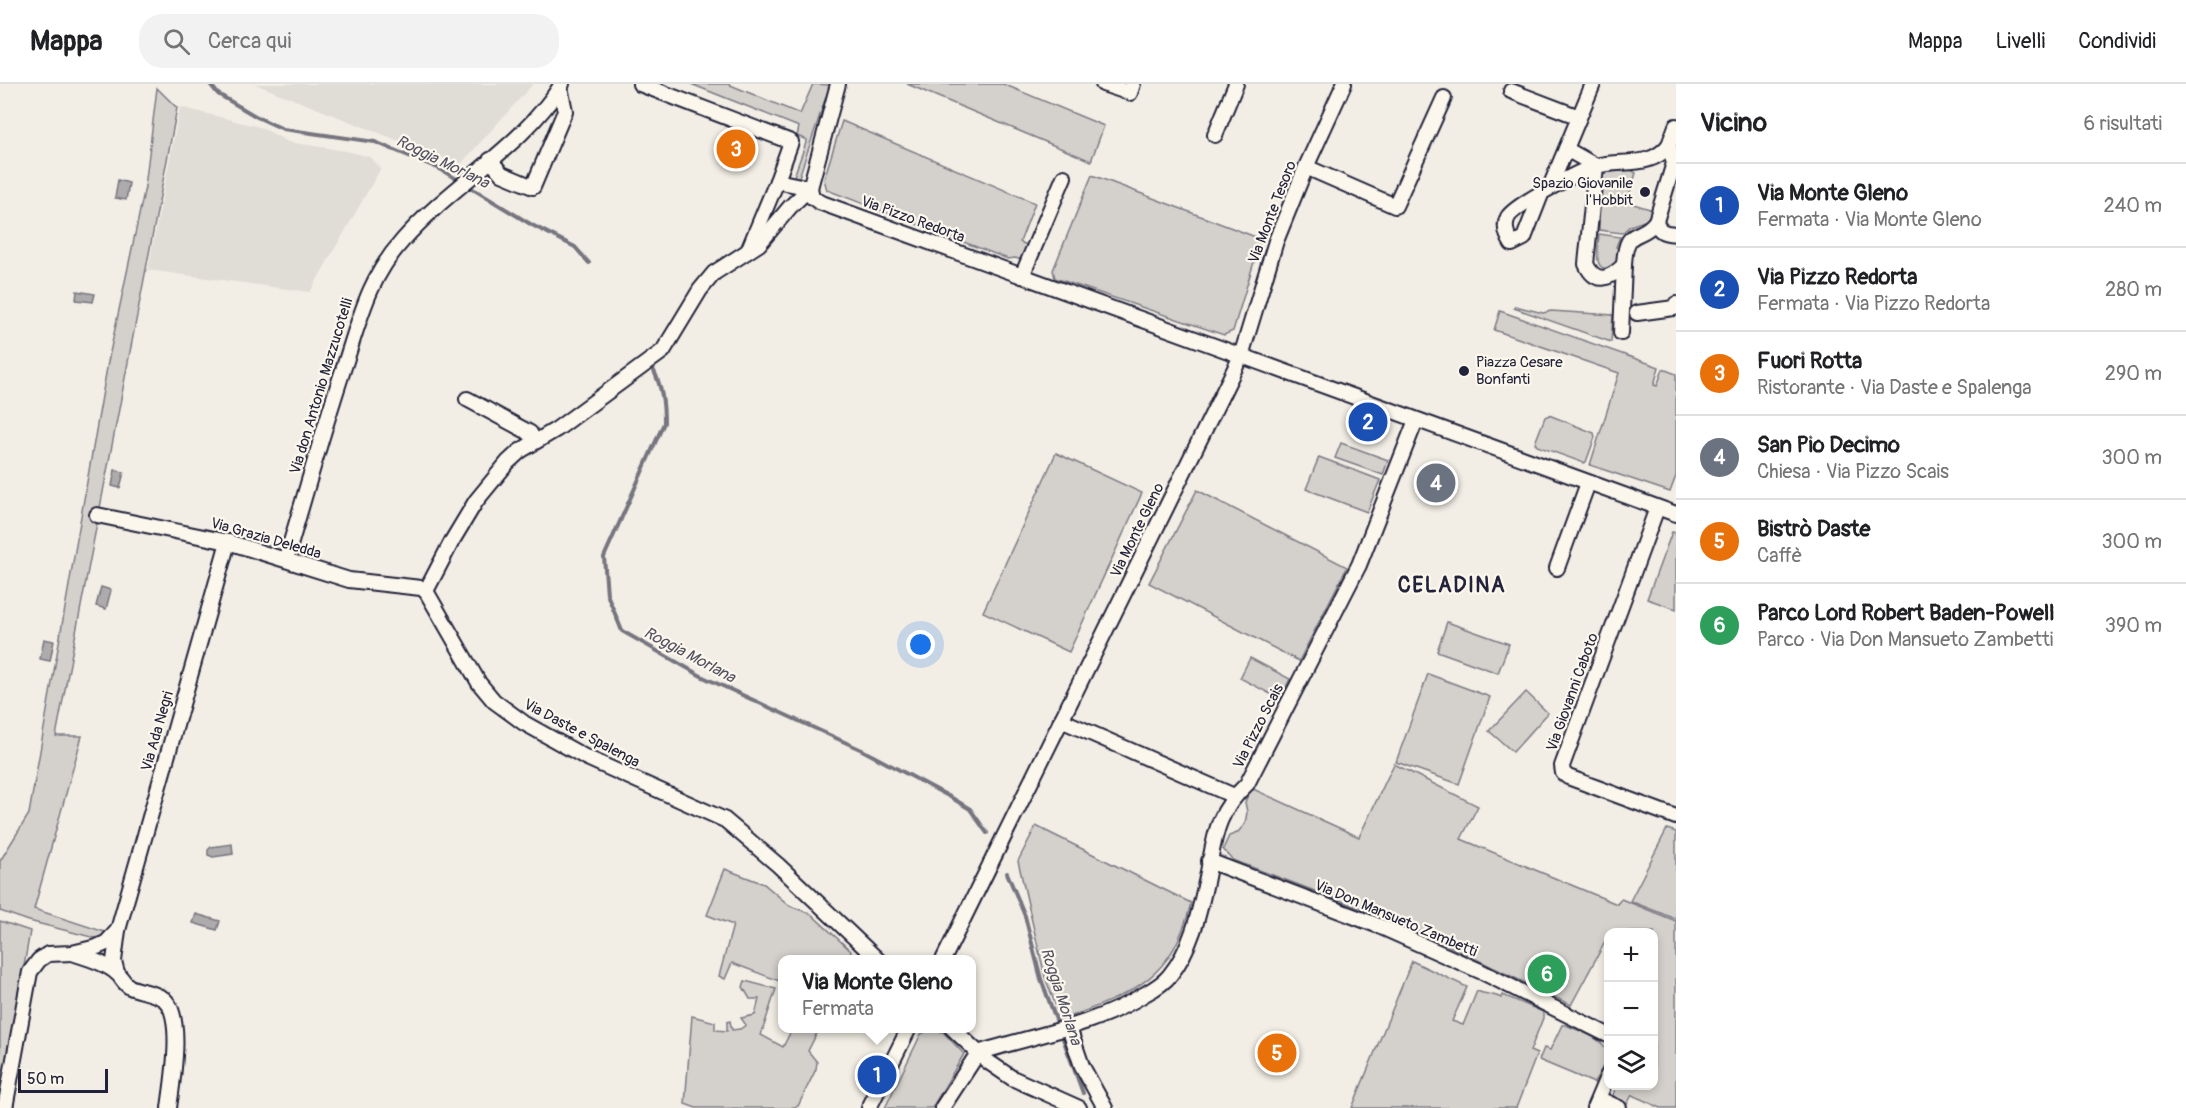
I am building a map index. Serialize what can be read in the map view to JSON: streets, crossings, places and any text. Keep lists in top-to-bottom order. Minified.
{"streets":{"street":["Via Monte Tesoro","Via Pizzo Redorta","Via don Antonio Mazzucotelli","Via Monte Gleno","Via Grazia Deledda","Via Giovanni Caboto","Via Pizzo Scais","Via Ada Negri","Via Daste e Spalenga","Via Don Mansueto Zambetti"]},"crossings":[["Via Monte Tesoro","Via Pizzo Redorta"],["Via Monte Tesoro","Via Monte Gleno"],["Via Pizzo Redorta","Via Monte Gleno"],["Via Pizzo Redorta","Via Giovanni Caboto"],["Via Pizzo Redorta","Via Pizzo Scais"],["Via don Antonio Mazzucotelli","Via Grazia Deledda"],["Via Grazia Deledda","Via Ada Negri"],["Via Grazia Deledda","Via Daste e Spalenga"],["Via Pizzo Scais","Via Don Mansueto Zambetti"]],"districts":["CELADINA"],"water":["Roggia Morlana"],"places":["Spazio Giovanile l'Hobbit","Piazza Cesare Bonfanti"],"scale_bar":"50 m","page":{"header":"Mappa","search":"Cerca qui","nav":["Mappa","Livelli","Condividi"],"heading":["Vicino","6 risultati"],"pins":["3","2","4","6","5","1"],"list":[{"mark":"1","name":"Via Monte Gleno","note":"Fermata · Via Monte Gleno","value":"240 m"},{"mark":"2","name":"Via Pizzo Redorta","note":"Fermata · Via Pizzo Redorta","value":"280 m"},{"mark":"3","name":"Fuori Rotta","note":"Ristorante · Via Daste e Spalenga","value":"290 m"},{"mark":"4","name":"San Pio Decimo","note":"Chiesa · Via Pizzo Scais","value":"300 m"},{"mark":"5","name":"Bistrò Daste","note":"Caffè","value":"300 m"},{"mark":"6","name":"Parco Lord Robert Baden-Powell","note":"Parco · Via Don Mansueto Zambetti","value":"390 m"}],"map_buttons":["+","−"],"popup":["Via Monte Gleno","Fermata"],"scale":"50 m"}}
